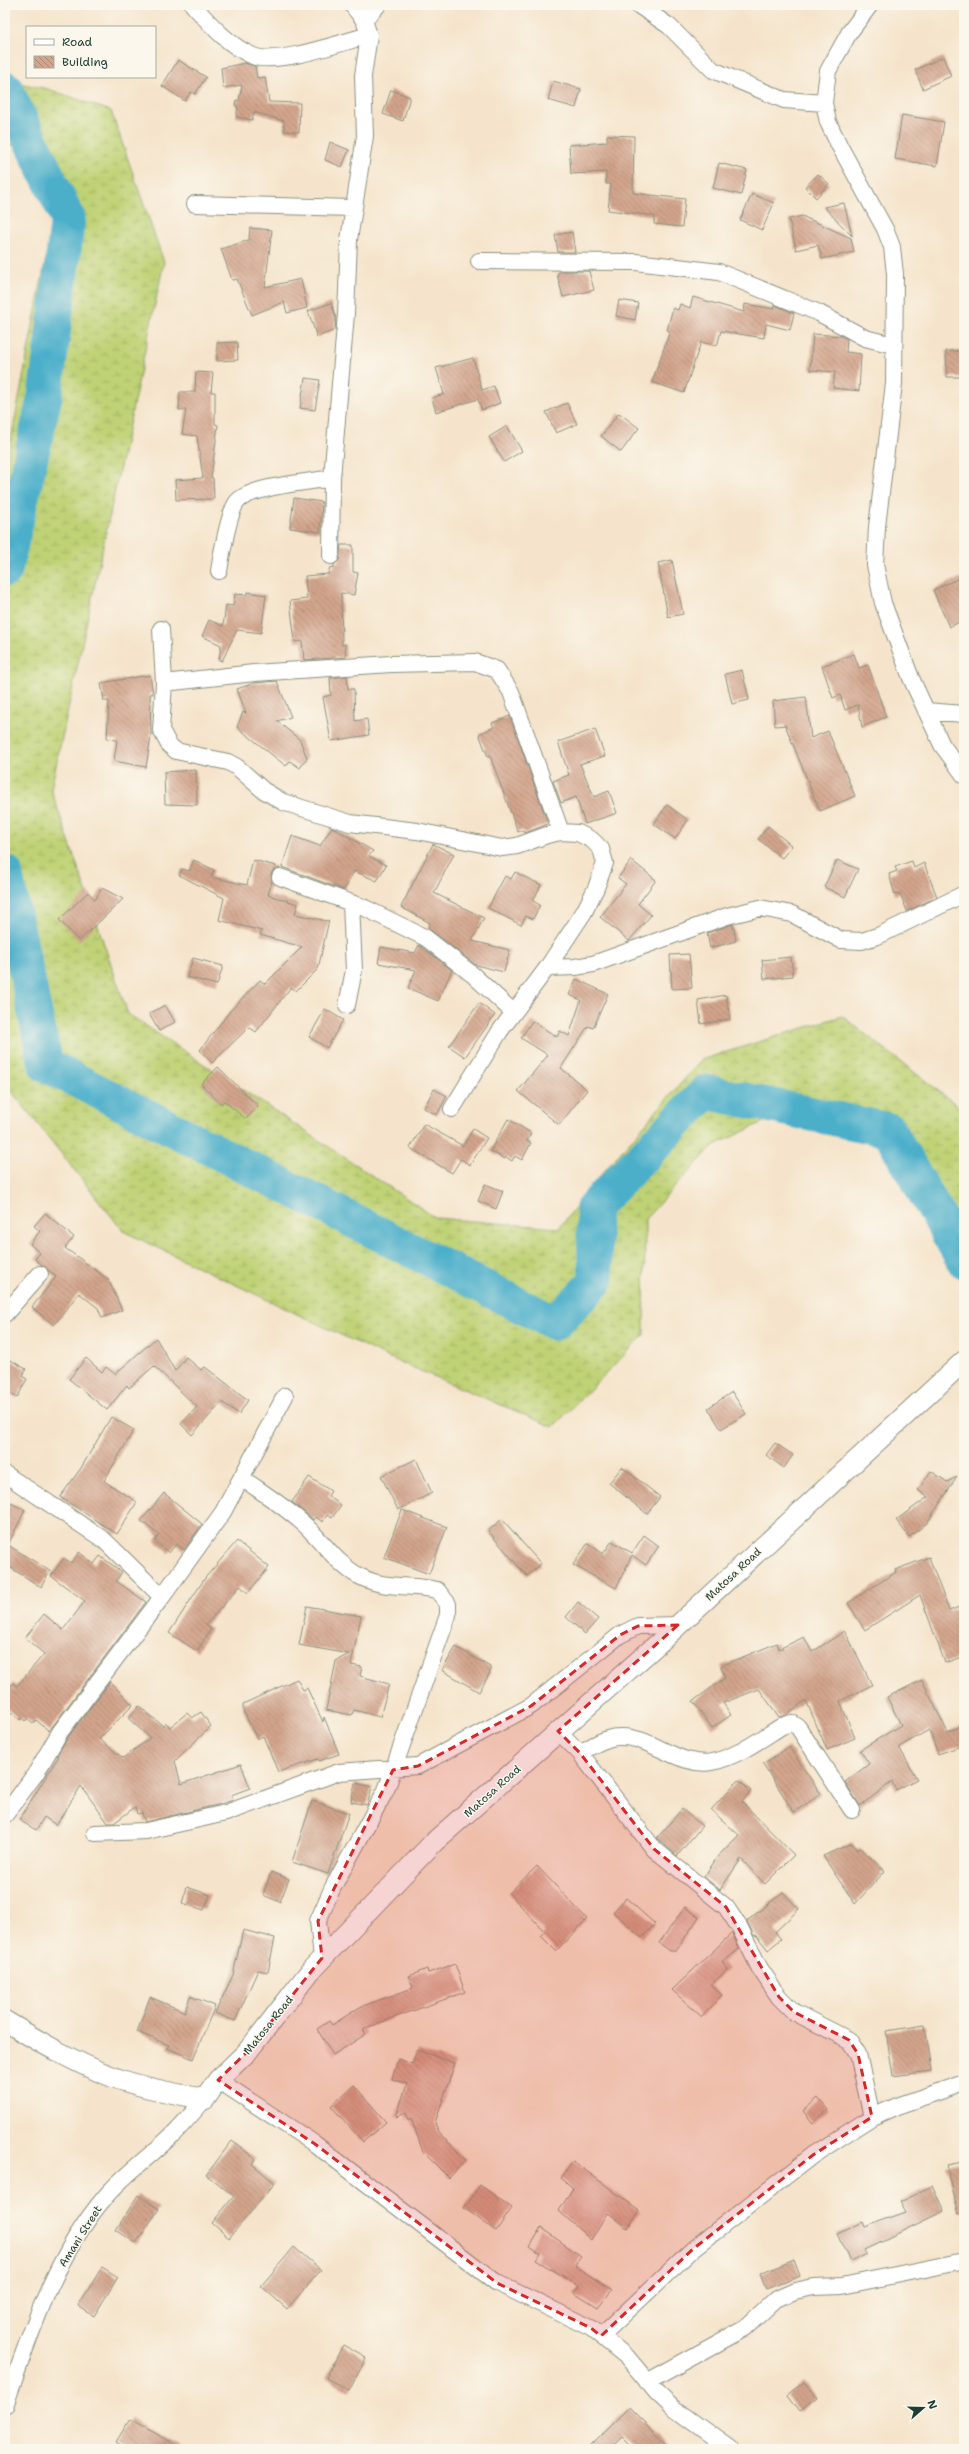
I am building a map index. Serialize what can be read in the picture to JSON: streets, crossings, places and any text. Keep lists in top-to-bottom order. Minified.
{"streets":{"street":["Matosa Road","Amani Street"]},"crossings":[["Matosa Road","Amani Street"]],"legend":["Road","Building"],"north":"right"}
